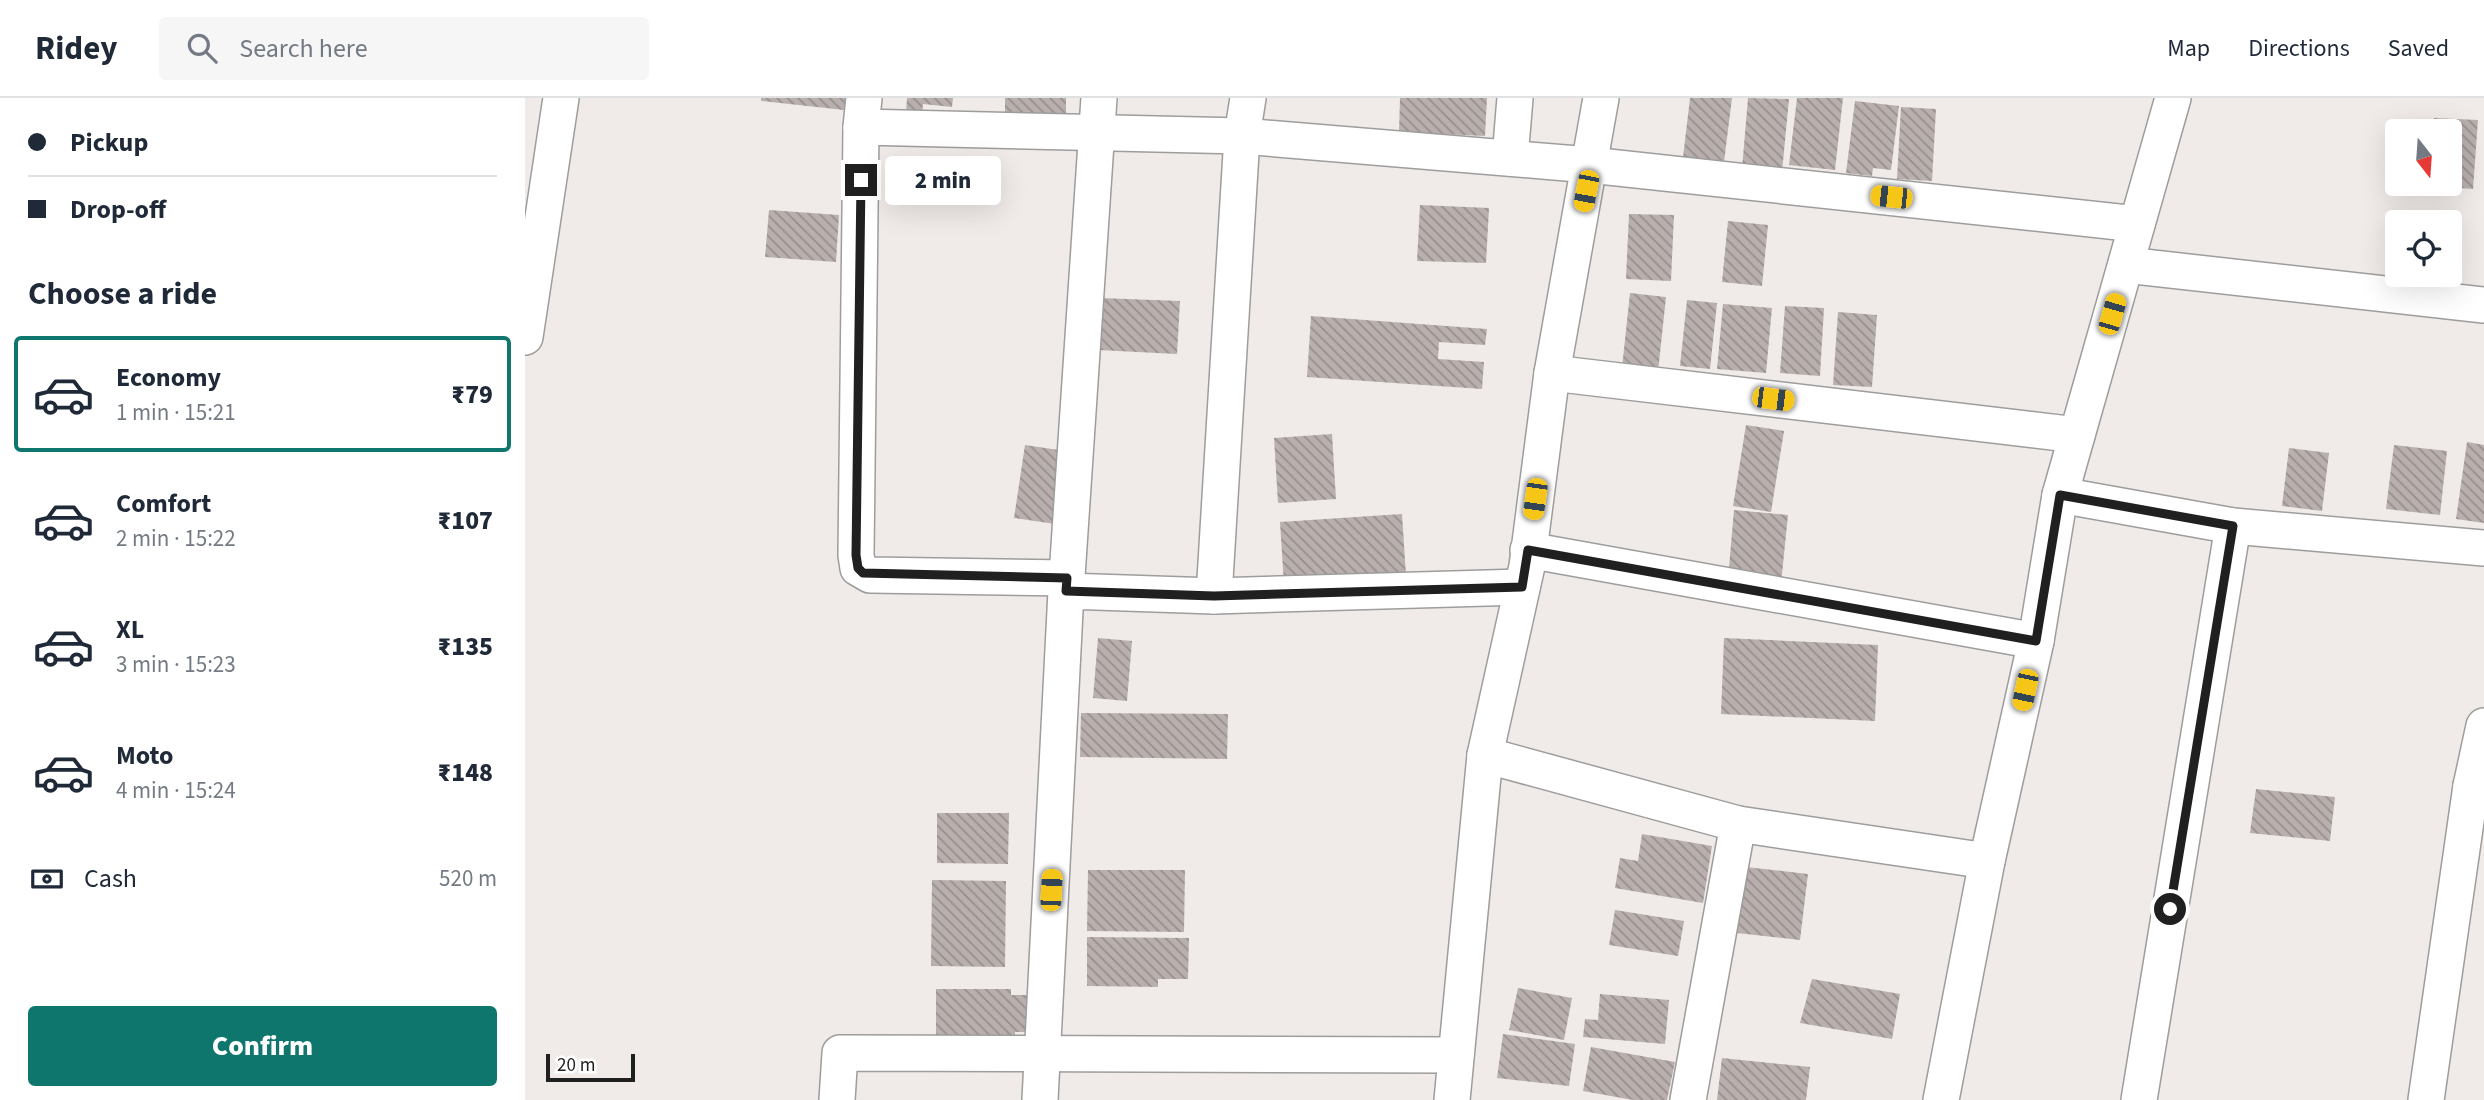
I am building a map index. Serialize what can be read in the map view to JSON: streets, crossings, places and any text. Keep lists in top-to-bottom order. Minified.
{"scale_bar":"20 m","north":"bottom","page":{"header":"Ridey","search":"Search here","nav":["Map","Directions","Saved"],"banner":["Pickup","Drop-off"],"bubble":"2 min","heading":"Choose a ride","list":[{"name":"Economy","note":"1 min · 15:21","value":"₹79"},{"name":"Comfort","note":"2 min · 15:22","value":"₹107"},{"name":"XL","note":"3 min · 15:23","value":"₹135"},{"name":"Moto","note":"4 min · 15:24","value":"₹148"}],"pay":["Cash","520 m"],"buttons":"Confirm","scale":"20 m"}}
